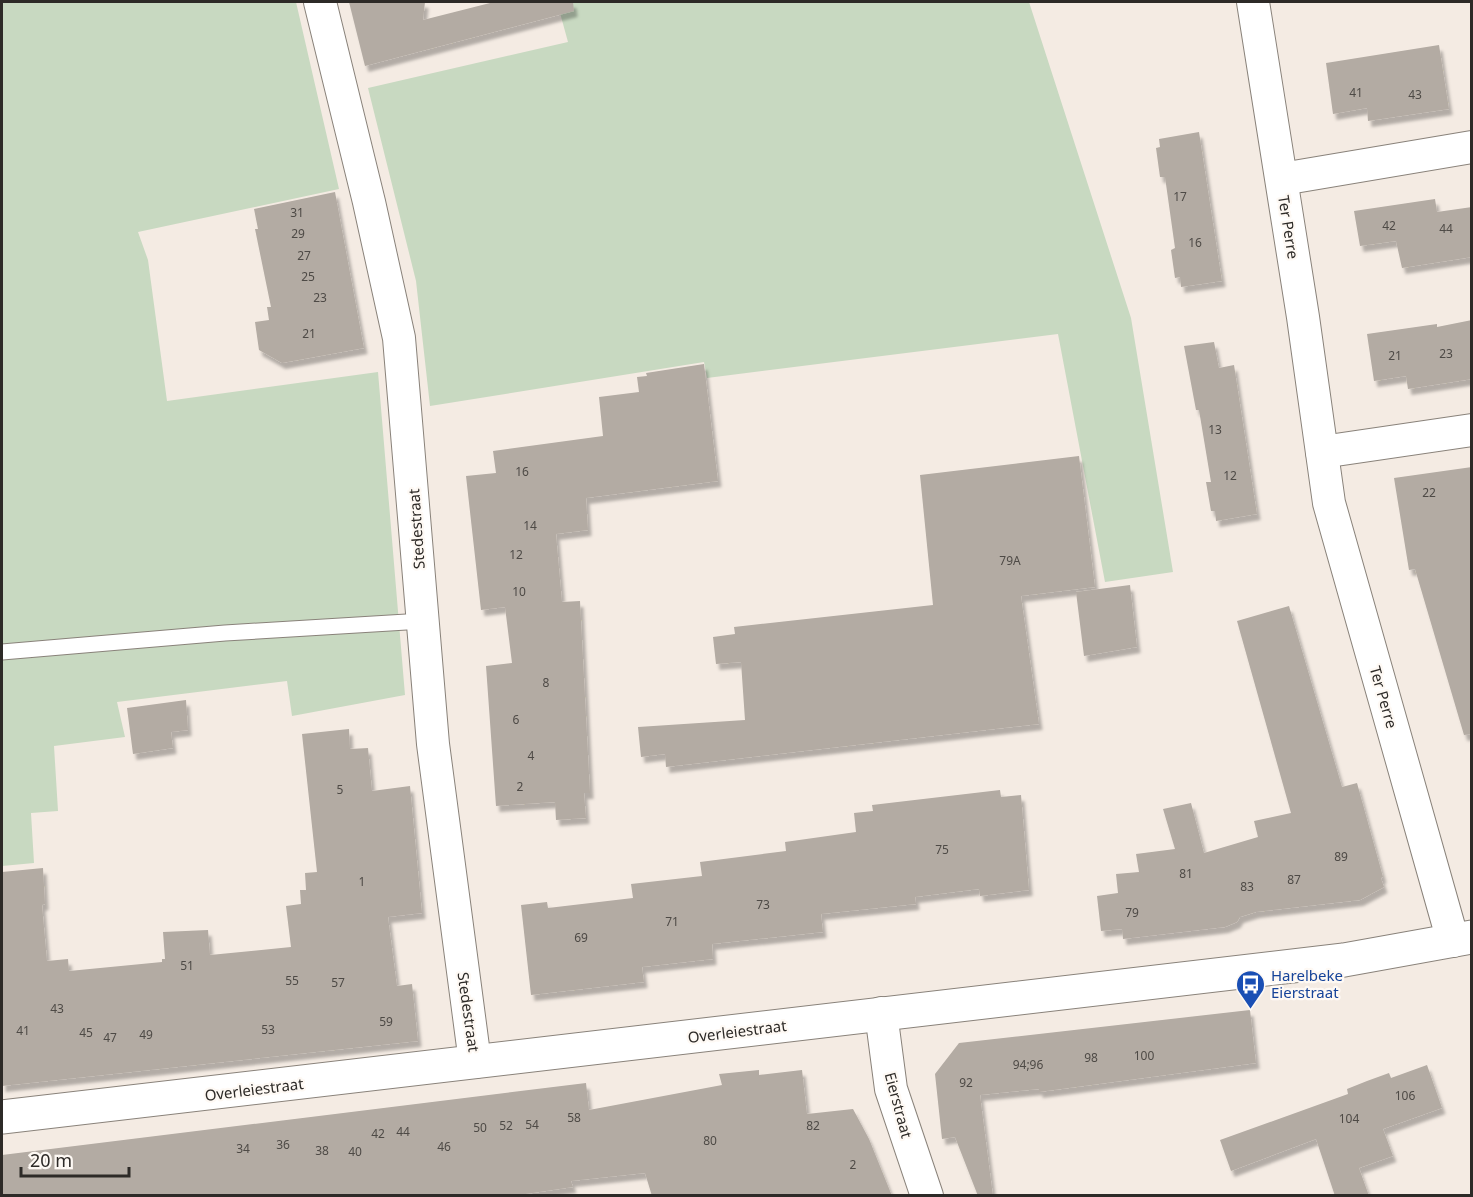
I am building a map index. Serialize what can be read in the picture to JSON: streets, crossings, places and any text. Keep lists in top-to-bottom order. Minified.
{"streets":{"main road":["Overleiestraat"],"street":["Ter Perre","Stedestraat","Eierstraat"]},"crossings":[["Ter Perre","Overleiestraat"],["Stedestraat","Overleiestraat"],["Overleiestraat","Eierstraat"]],"places":{"bus stop":["Harelbeke Eierstraat"]},"house_numbers":["41","43","17","31","42","44","29","16","27","25","23","21","23","21","13","16","12","22","14","12","79A","10","8","6","4","2","5","75","89","81","87","1","83","73","79","71","69","51","55","57","43","59","53","41","45","49","47","100","98","94;96","92","106","58","104","54","52","82","50","44","42","80","36","46","34","38","40","2"],"scale_bar":"20 m"}
